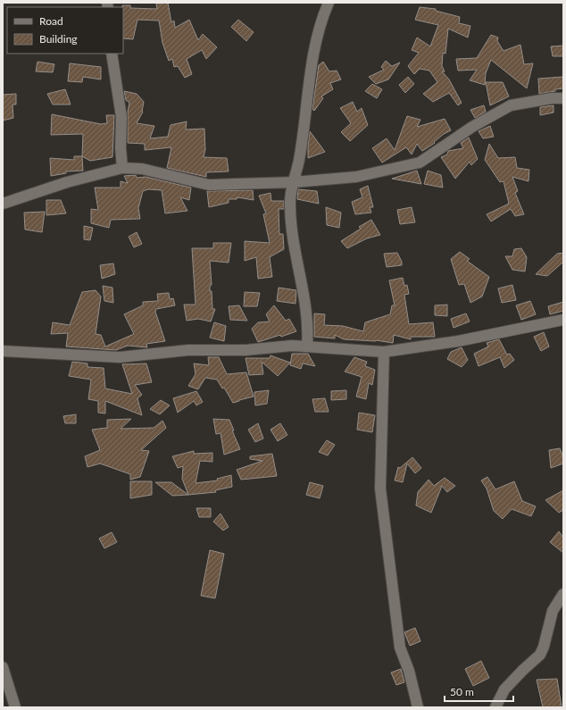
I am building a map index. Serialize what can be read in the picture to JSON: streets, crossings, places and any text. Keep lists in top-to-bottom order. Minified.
{"legend":["Road","Building"],"scale_bar":"50 m"}
